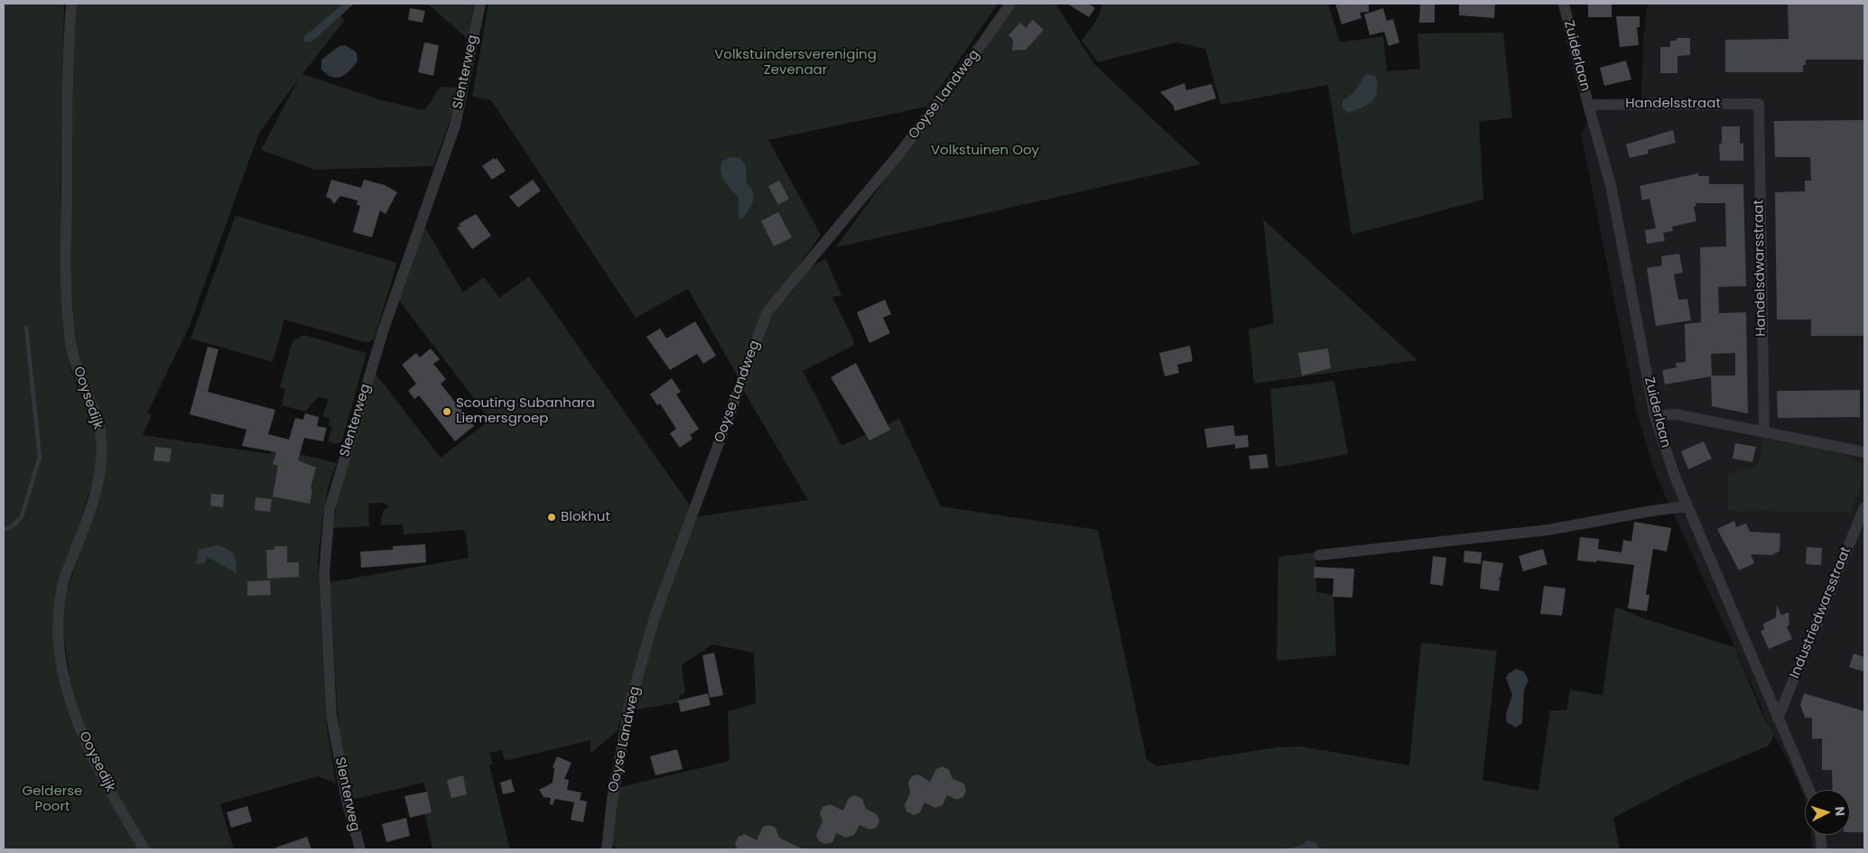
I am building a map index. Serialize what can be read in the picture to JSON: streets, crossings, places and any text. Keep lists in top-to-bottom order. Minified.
{"streets":{"street":["Zuiderlaan","Slenterweg","Ooyse Landweg","Handelsstraat","Handelsdwarsstraat","Ooysedijk","Industriedwarsstraat"]},"crossings":[["Zuiderlaan","Handelsstraat"],["Zuiderlaan","Industriedwarsstraat"],["Handelsstraat","Handelsdwarsstraat"]],"parks":["Volkstuindersvereniging Zevenaar","Volkstuinen Ooy","Gelderse Poort"],"places":["Scouting Subanhara Liemersgroep","Blokhut"],"north":"right"}
